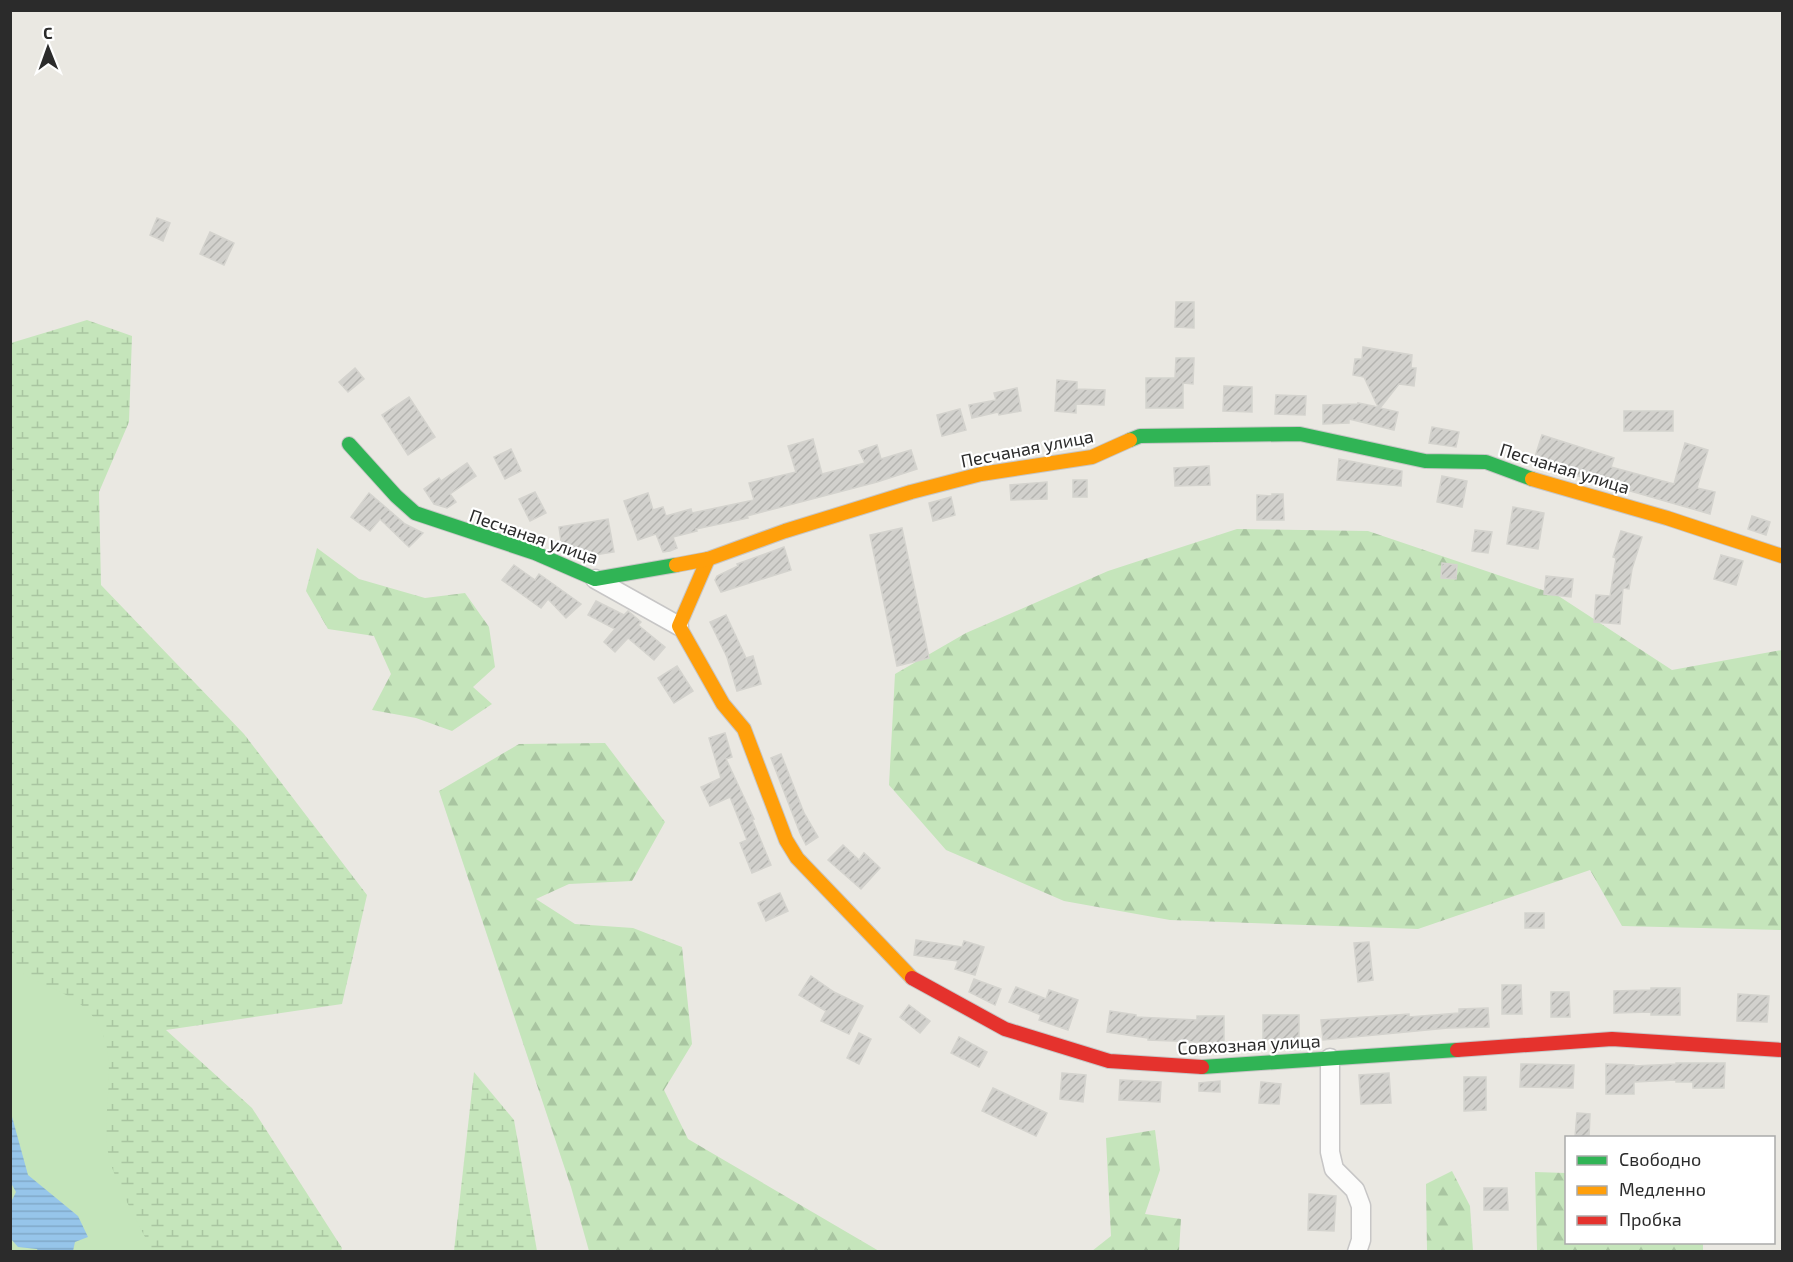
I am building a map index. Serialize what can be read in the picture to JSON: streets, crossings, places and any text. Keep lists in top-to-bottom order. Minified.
{"streets":{"street":["Песчаная улица","Совхозная улица"]},"legend":["Свободно","Медленно","Пробка"],"north":"top"}
